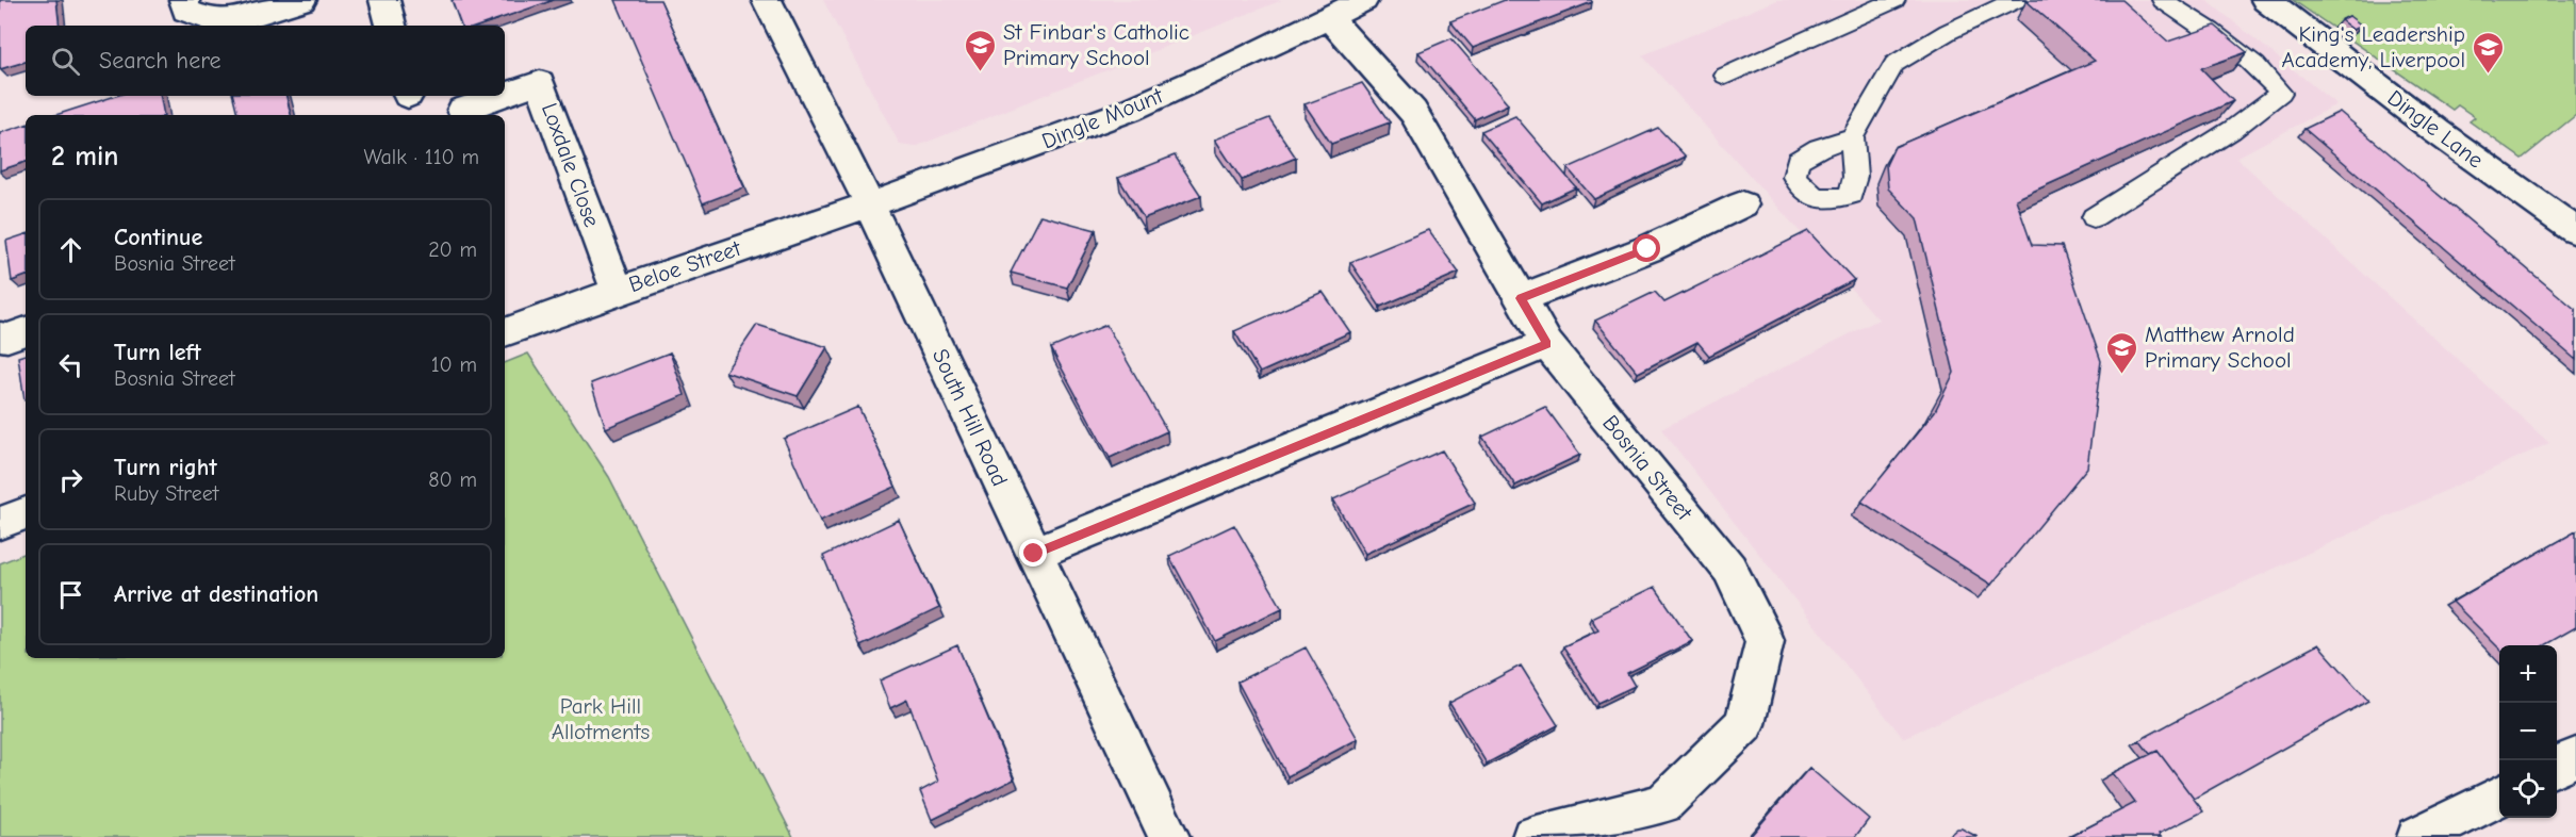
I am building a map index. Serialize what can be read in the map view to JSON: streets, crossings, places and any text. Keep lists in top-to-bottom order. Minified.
{"streets":{"street":["Dingle Mount","Dingle Lane","Loxdale Close","Beloe Street","South Hill Road","Bosnia Street"]},"crossings":[["Dingle Mount","Beloe Street"],["Dingle Mount","South Hill Road"],["Dingle Mount","Bosnia Street"],["Loxdale Close","Beloe Street"],["Beloe Street","South Hill Road"]],"parks":["Park Hill Allotments"],"places":{"school or university":["St Finbar's Catholic Primary School","King's Leadership Academy, Liverpool","Matthew Arnold Primary School"]},"page":{"search":"Search here","heading":["2 min","Walk · 110 m"],"list":[["Continue","Bosnia Street","20 m"],["Turn left","Bosnia Street","10 m"],["Turn right","Ruby Street","80 m"],"Arrive at destination"],"map_buttons":["+","−"]}}
